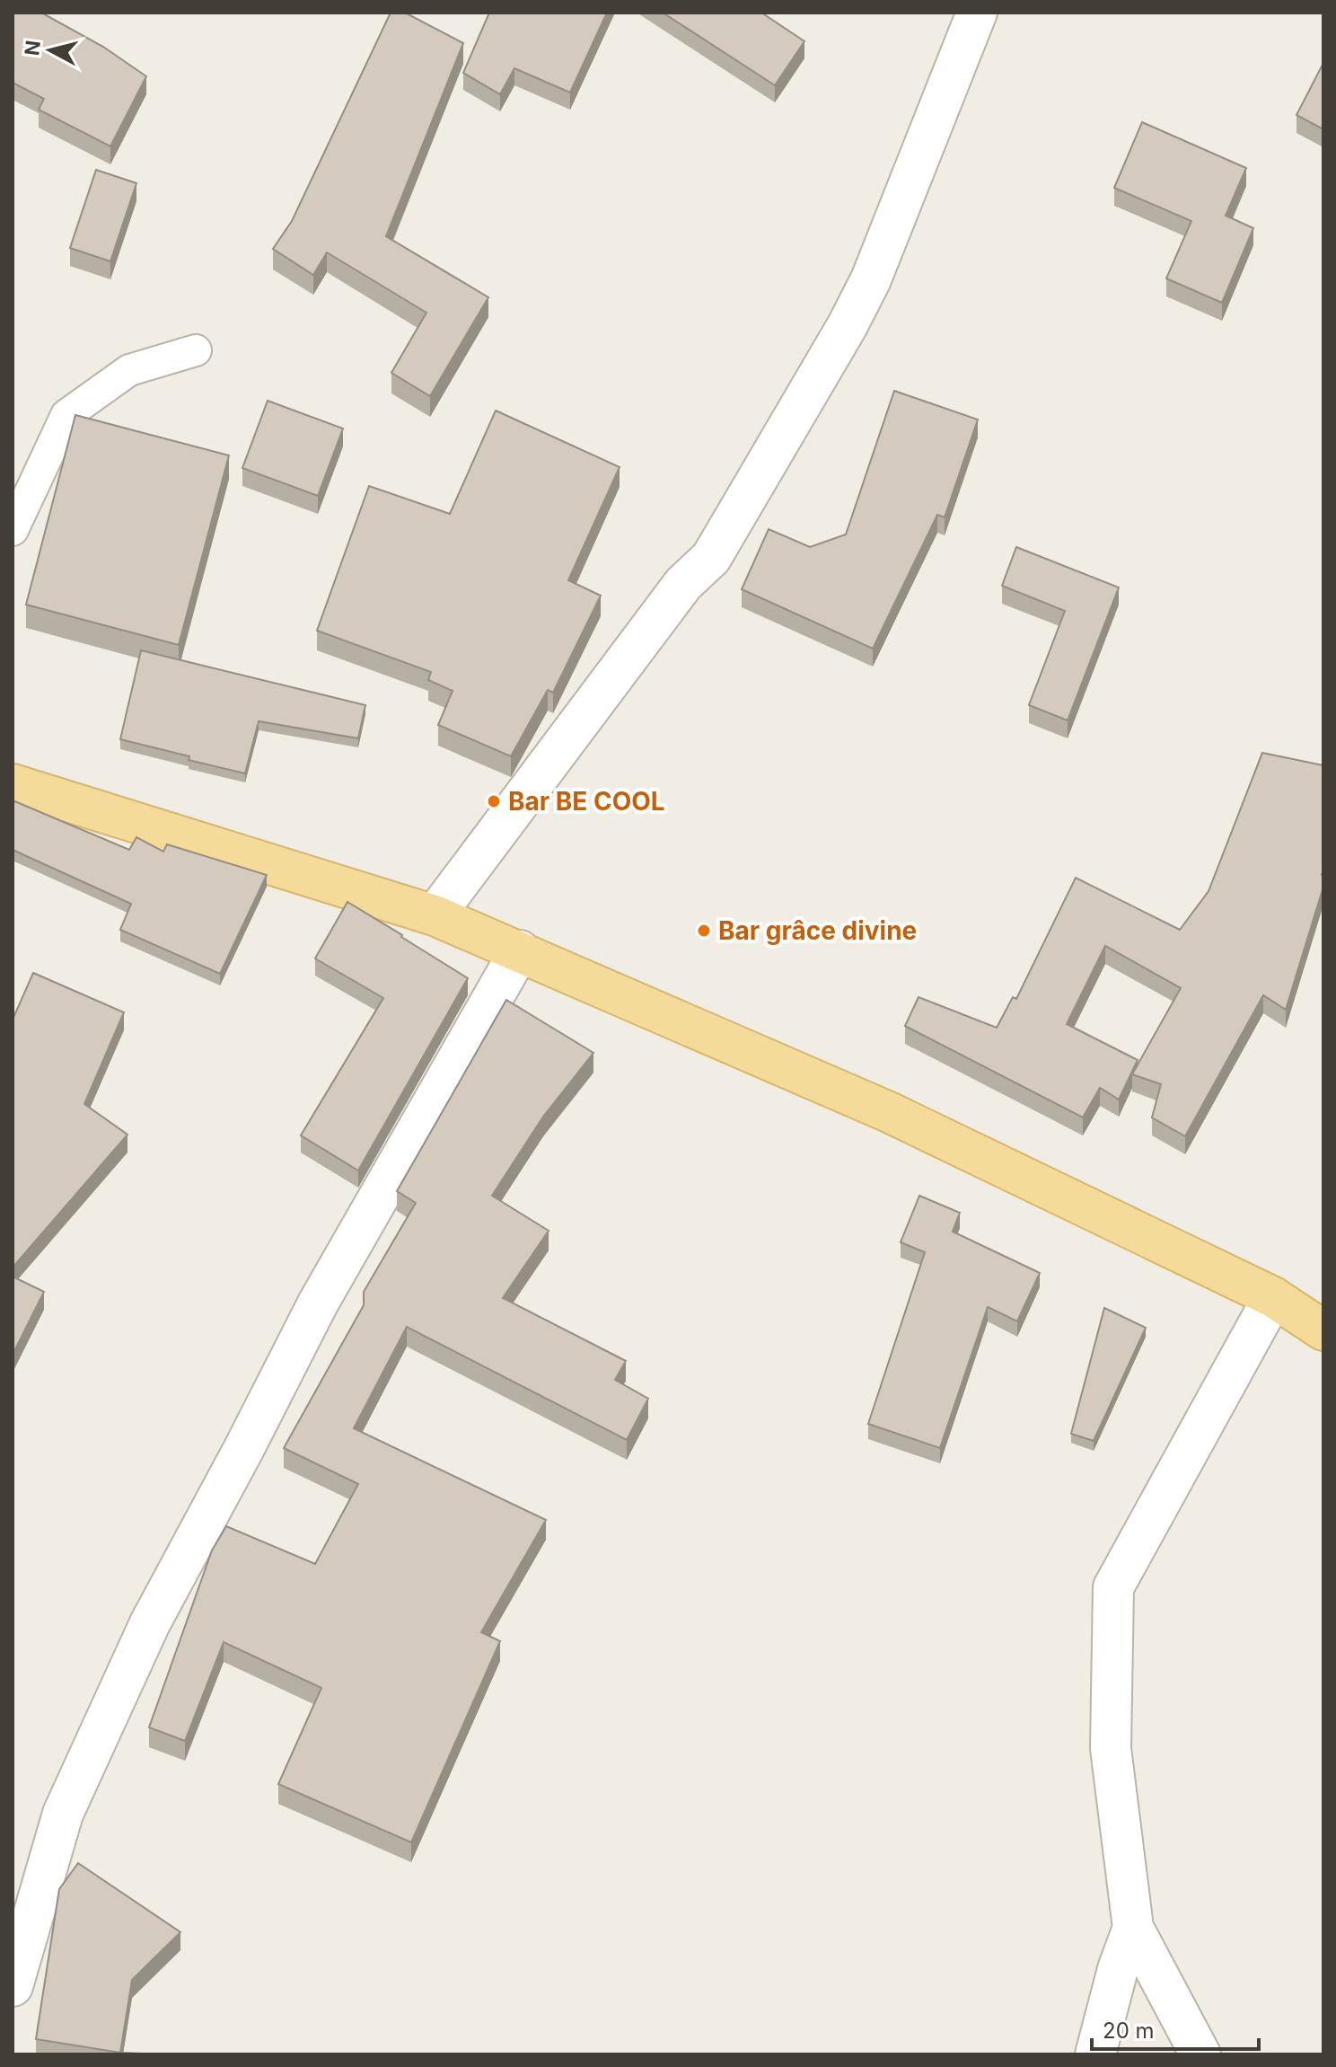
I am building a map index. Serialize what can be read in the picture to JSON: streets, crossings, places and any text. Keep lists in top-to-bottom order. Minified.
{"places":["Bar BE COOL","Bar grâce divine"],"scale_bar":"20 m","north":"left"}
